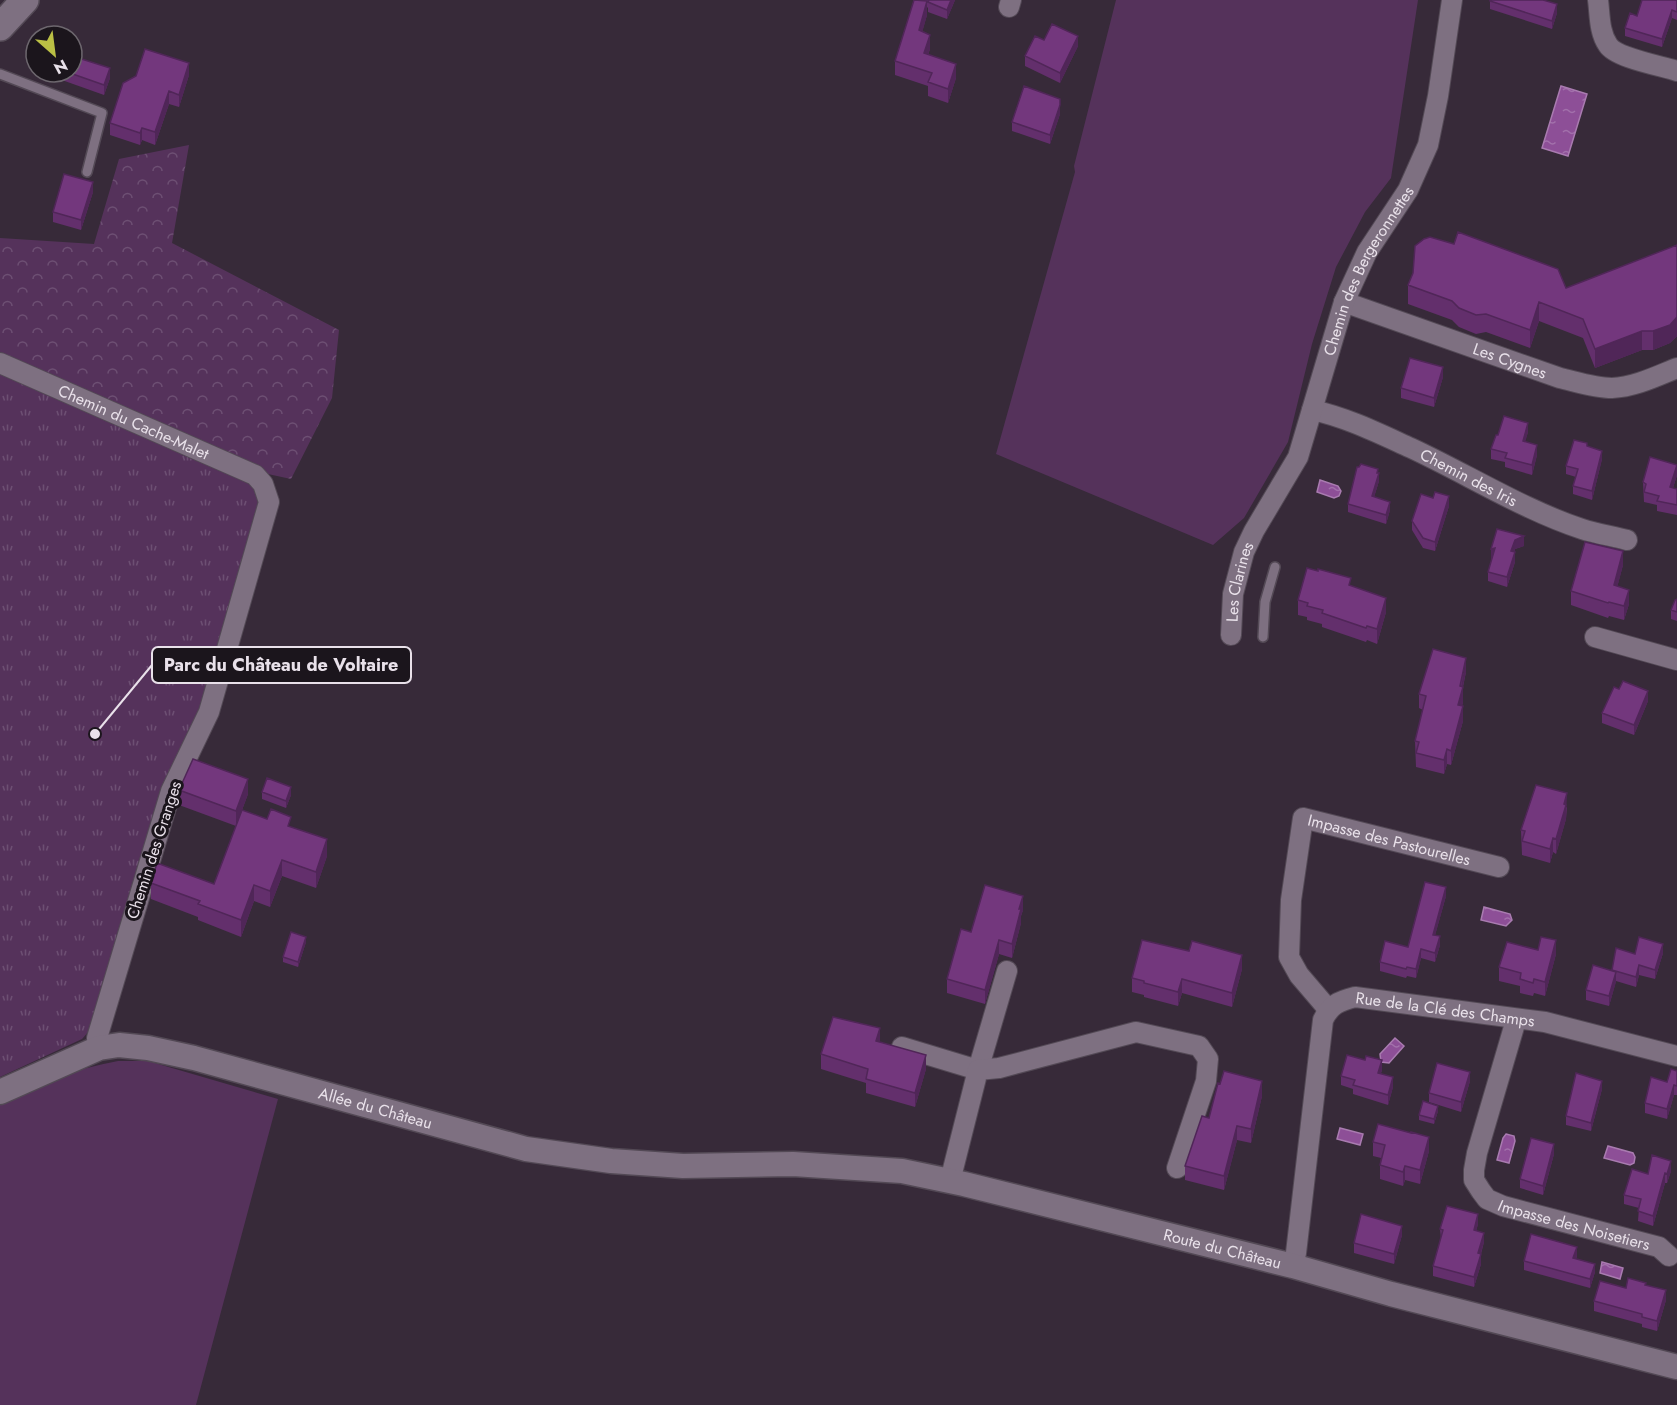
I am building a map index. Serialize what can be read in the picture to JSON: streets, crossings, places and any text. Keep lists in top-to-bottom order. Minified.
{"streets":{"street":["Chemin des Bergeronnettes","Les Cygnes","Chemin du Cache-Malet","Chemin des Iris","Les Clarines","Impasse des Pastourelles","Chemin des Granges","Rue de la Clé des Champs","Allée du Château","Impasse des Noisetiers","Route du Château"]},"crossings":[["Chemin des Bergeronnettes","Les Cygnes"],["Chemin des Bergeronnettes","Chemin des Iris"],["Chemin des Bergeronnettes","Les Clarines"],["Chemin du Cache-Malet","Chemin des Granges"],["Impasse des Pastourelles","Rue de la Clé des Champs"],["Chemin des Granges","Allée du Château"],["Rue de la Clé des Champs","Impasse des Noisetiers"],["Allée du Château","Route du Château"]],"places":["Parc du Château de Voltaire"],"north":"bottom right"}
